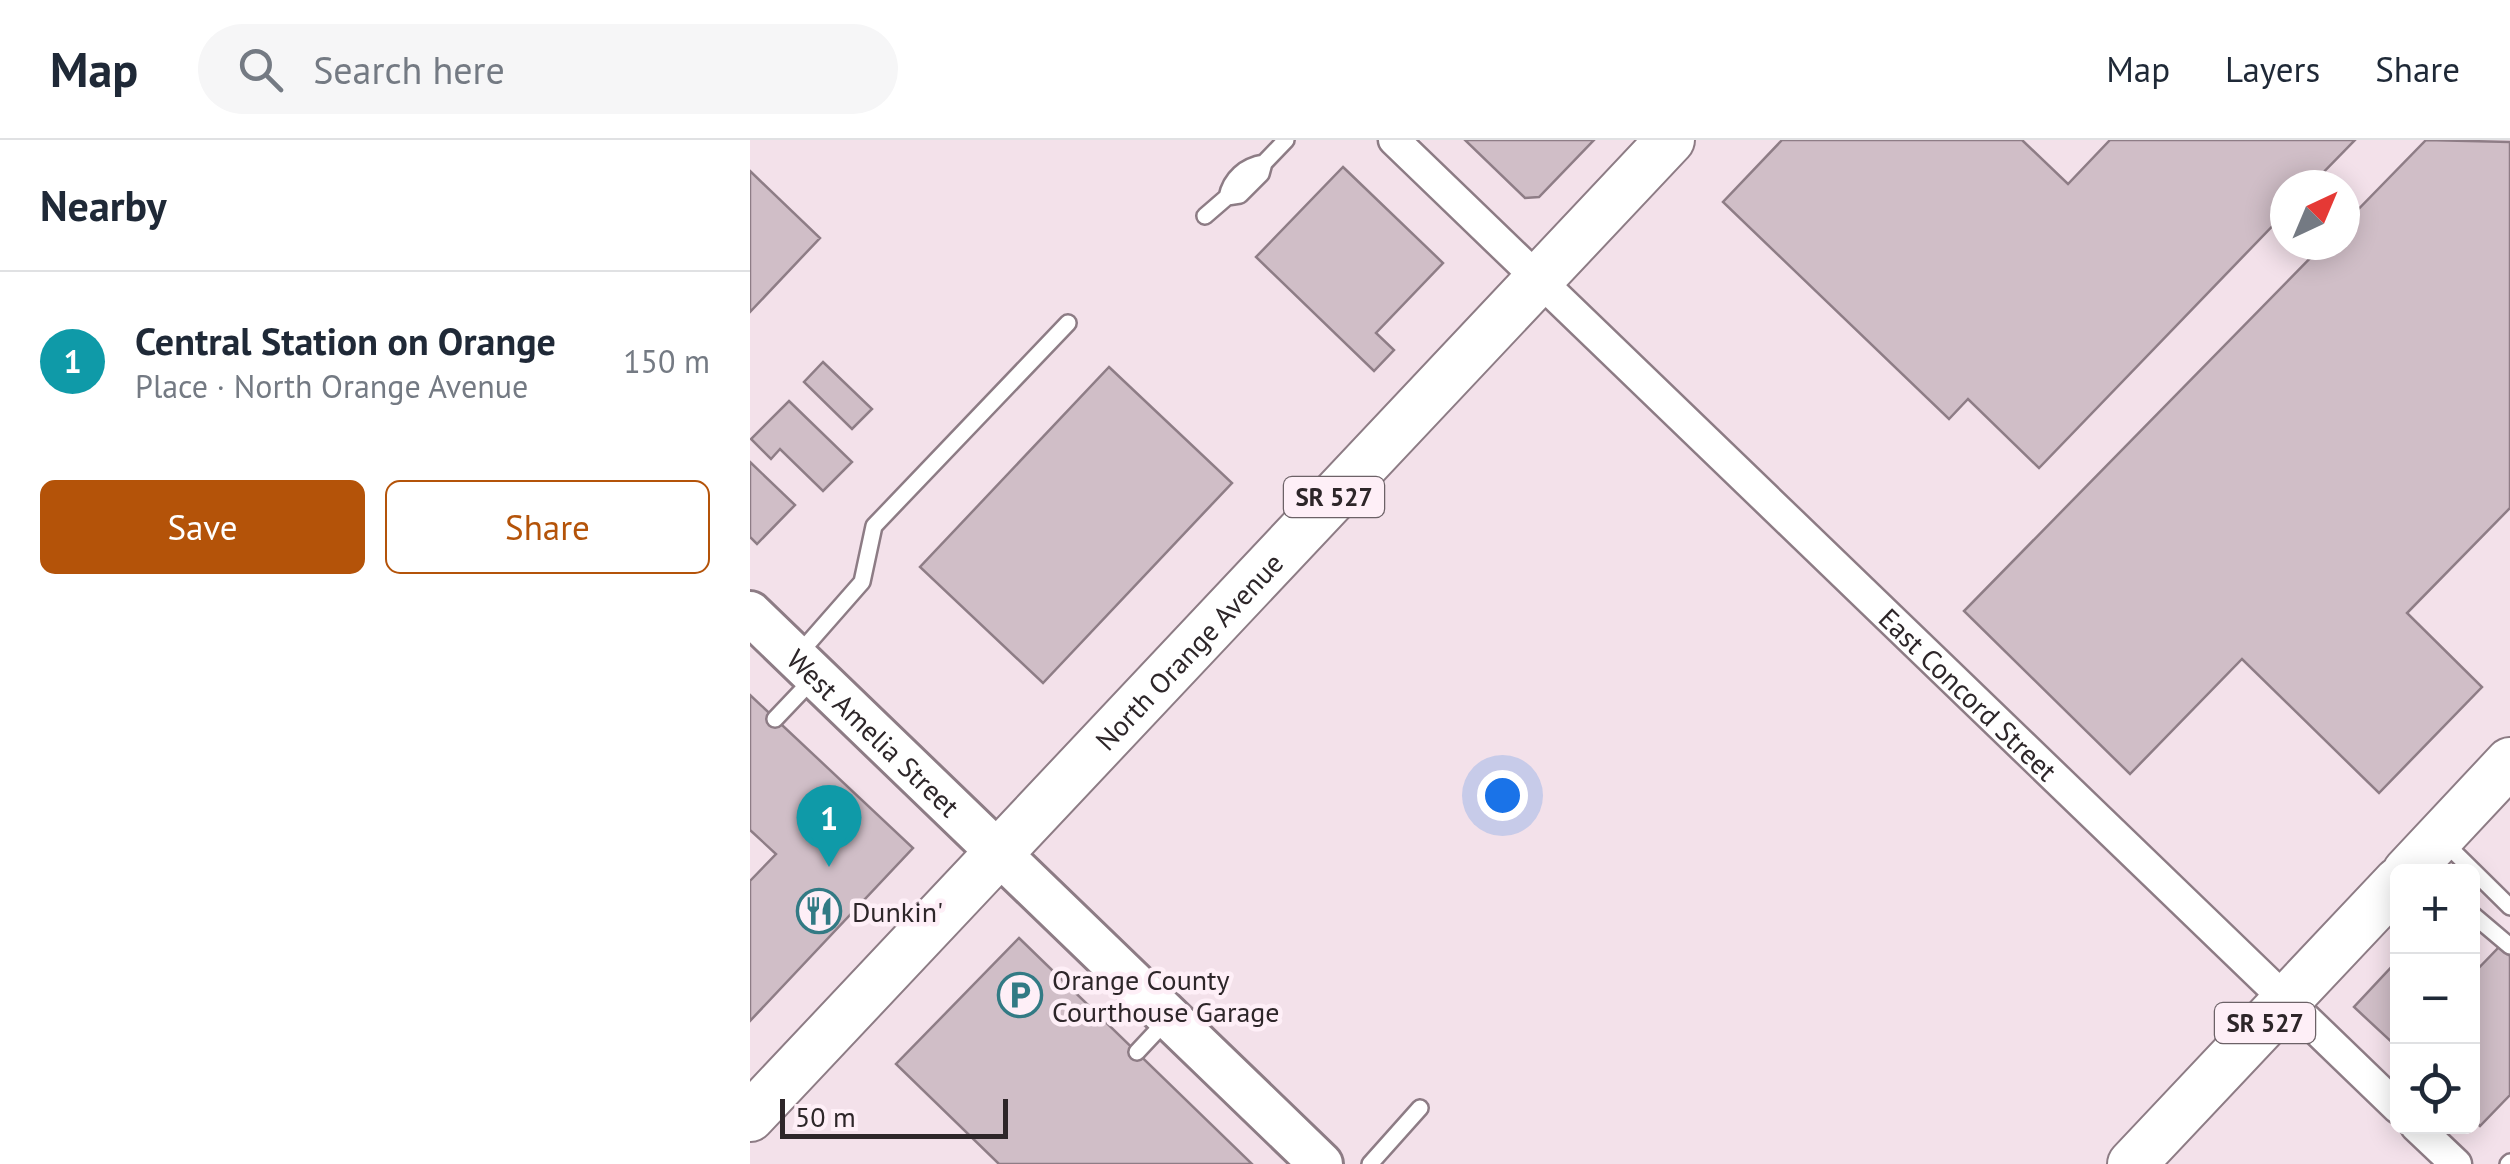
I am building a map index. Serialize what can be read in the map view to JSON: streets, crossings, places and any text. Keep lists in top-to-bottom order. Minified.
{"streets":{"main road":["SR 527","North Orange Avenue"],"street":["East Concord Street","West Amelia Street"]},"crossings":[["SR 527","East Concord Street"],["North Orange Avenue","East Concord Street"],["North Orange Avenue","West Amelia Street"]],"places":{"restaurant":["Dunkin'"],"parking":["Orange County Courthouse Garage"]},"scale_bar":"50 m","north":"top right","page":{"header":"Map","search":"Search here","nav":["Map","Layers","Share"],"heading":"Nearby","list":[{"mark":"1","name":"Central Station on Orange","note":"Place · North Orange Avenue","value":"150 m"}],"buttons":["Save","Share"],"pins":"1","map_buttons":["+","−"],"scale":"50 m"}}
